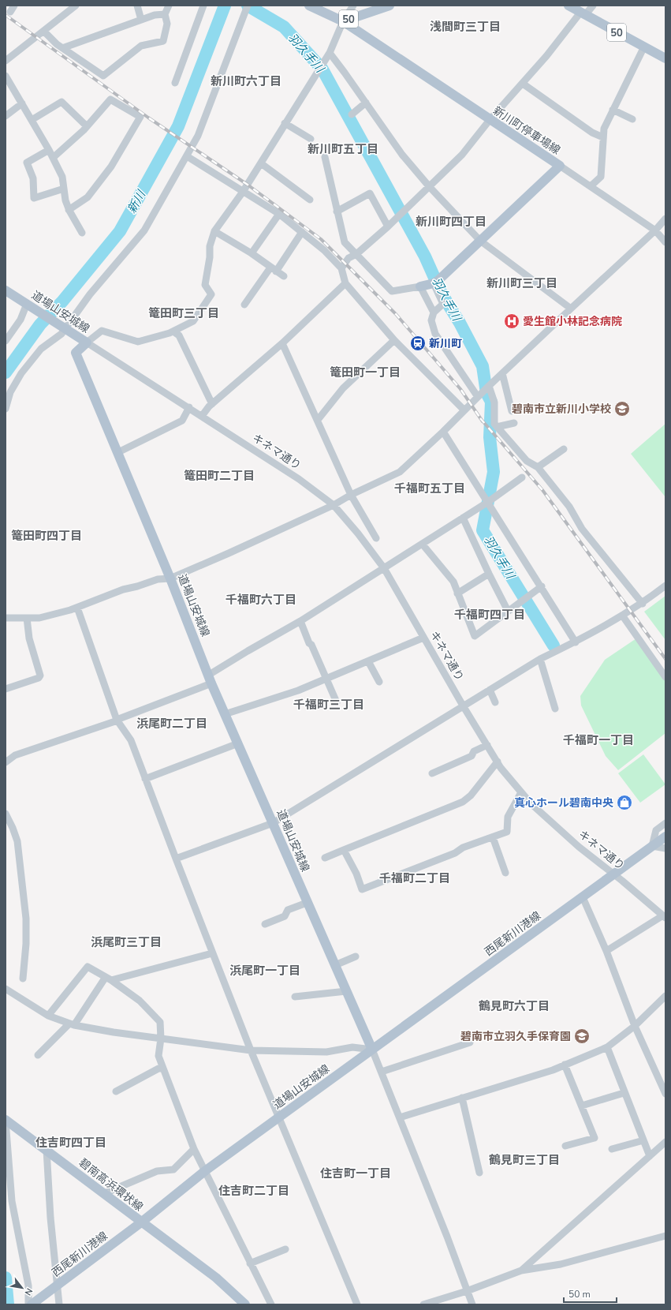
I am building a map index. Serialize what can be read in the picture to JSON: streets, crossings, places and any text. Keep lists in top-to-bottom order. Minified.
{"streets":{"main road":["50","新川町停車場線","道場山安城線","西尾新川港線","碧南高浜環状線"],"street":["キネマ通り"]},"crossings":[["50","新川町停車場線"],["道場山安城線","キネマ通り"],["道場山安城線","西尾新川港線"],["道場山安城線","碧南高浜環状線"],["キネマ通り","西尾新川港線"],["西尾新川港線","碧南高浜環状線"]],"districts":["浅間町三丁目","新川町六丁目","新川町五丁目","新川町四丁目","新川町三丁目","篭田町三丁目","篭田町一丁目","篭田町二丁目","千福町五丁目","篭田町四丁目","千福町六丁目","千福町四丁目","千福町三丁目","浜尾町二丁目","千福町一丁目","千福町二丁目","浜尾町三丁目","浜尾町一丁目","鶴見町六丁目","住吉町四丁目","鶴見町三丁目","住吉町一丁目","住吉町二丁目"],"water":["羽久手川","新川"],"places":{"hospital":["愛生館小林記念病院"],"station":["新川町"],"school or university":["碧南市立新川小学校","碧南市立羽久手保育園"],"shop":["真心ホール碧南中央"]},"scale_bar":"50 m","north":"bottom right"}
